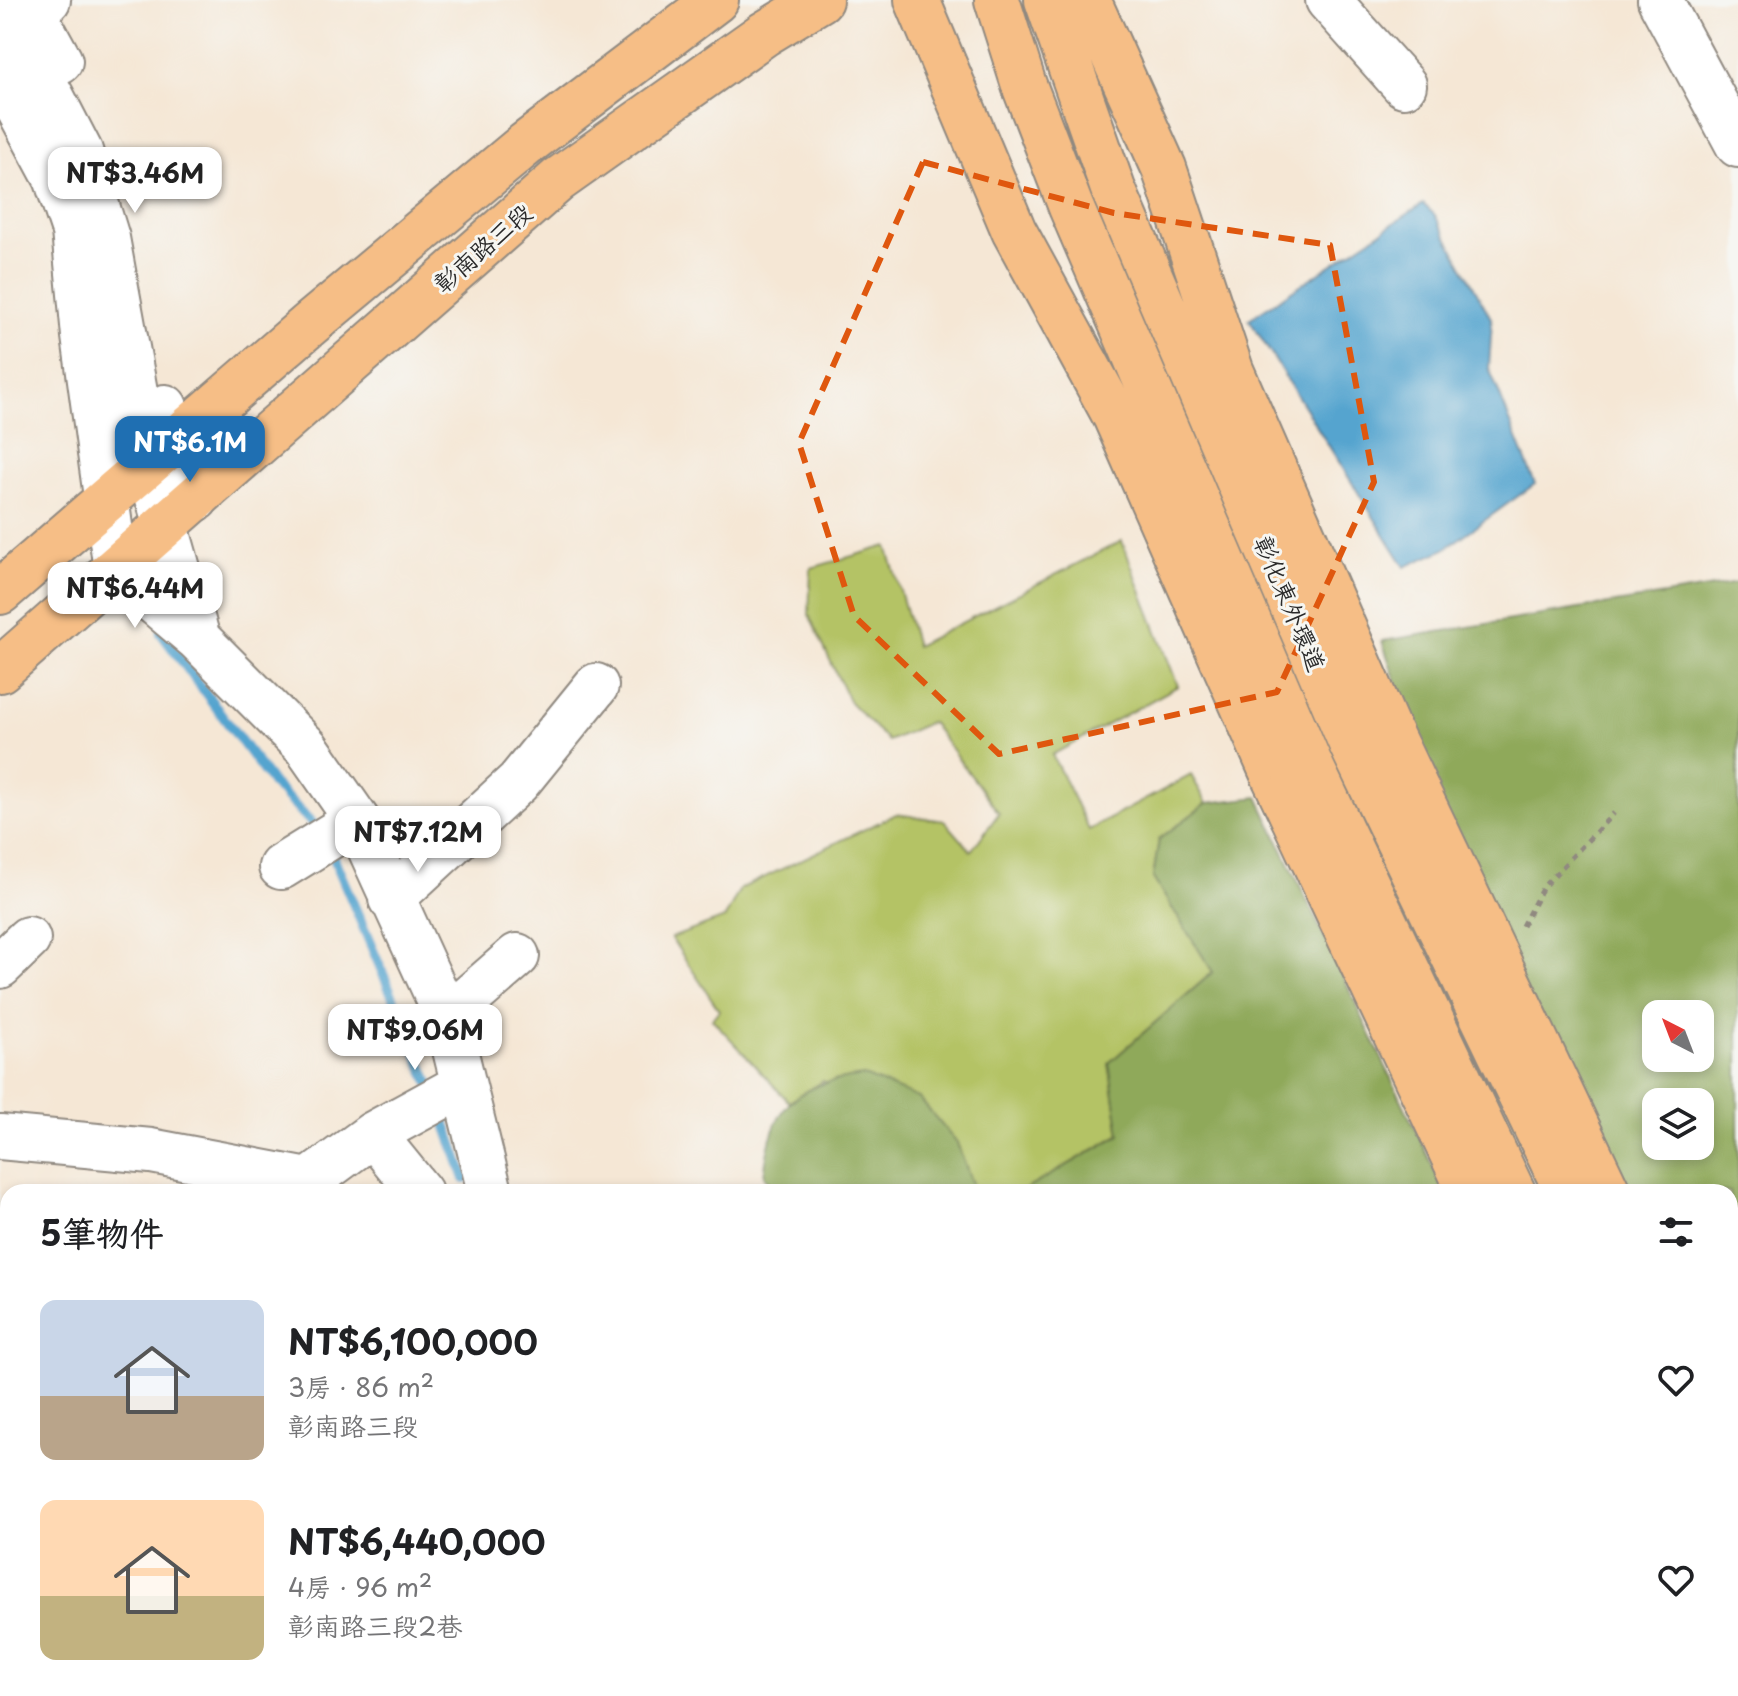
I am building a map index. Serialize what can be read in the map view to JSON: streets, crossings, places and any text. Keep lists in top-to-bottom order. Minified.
{"streets":{"main road":["彰南路三段","彰化東外環道"]},"north":"top left","page":{"price":["NT$3.46M","NT$6.1M","NT$6.44M","NT$7.12M","NT$9.06M"],"heading":"5筆物件","list":[{"name":"NT$6,100,000","note":"3房 · 86 m² · 彰南路三段"},{"name":"NT$6,440,000","note":"4房 · 96 m² · 彰南路三段2巷"}]}}
